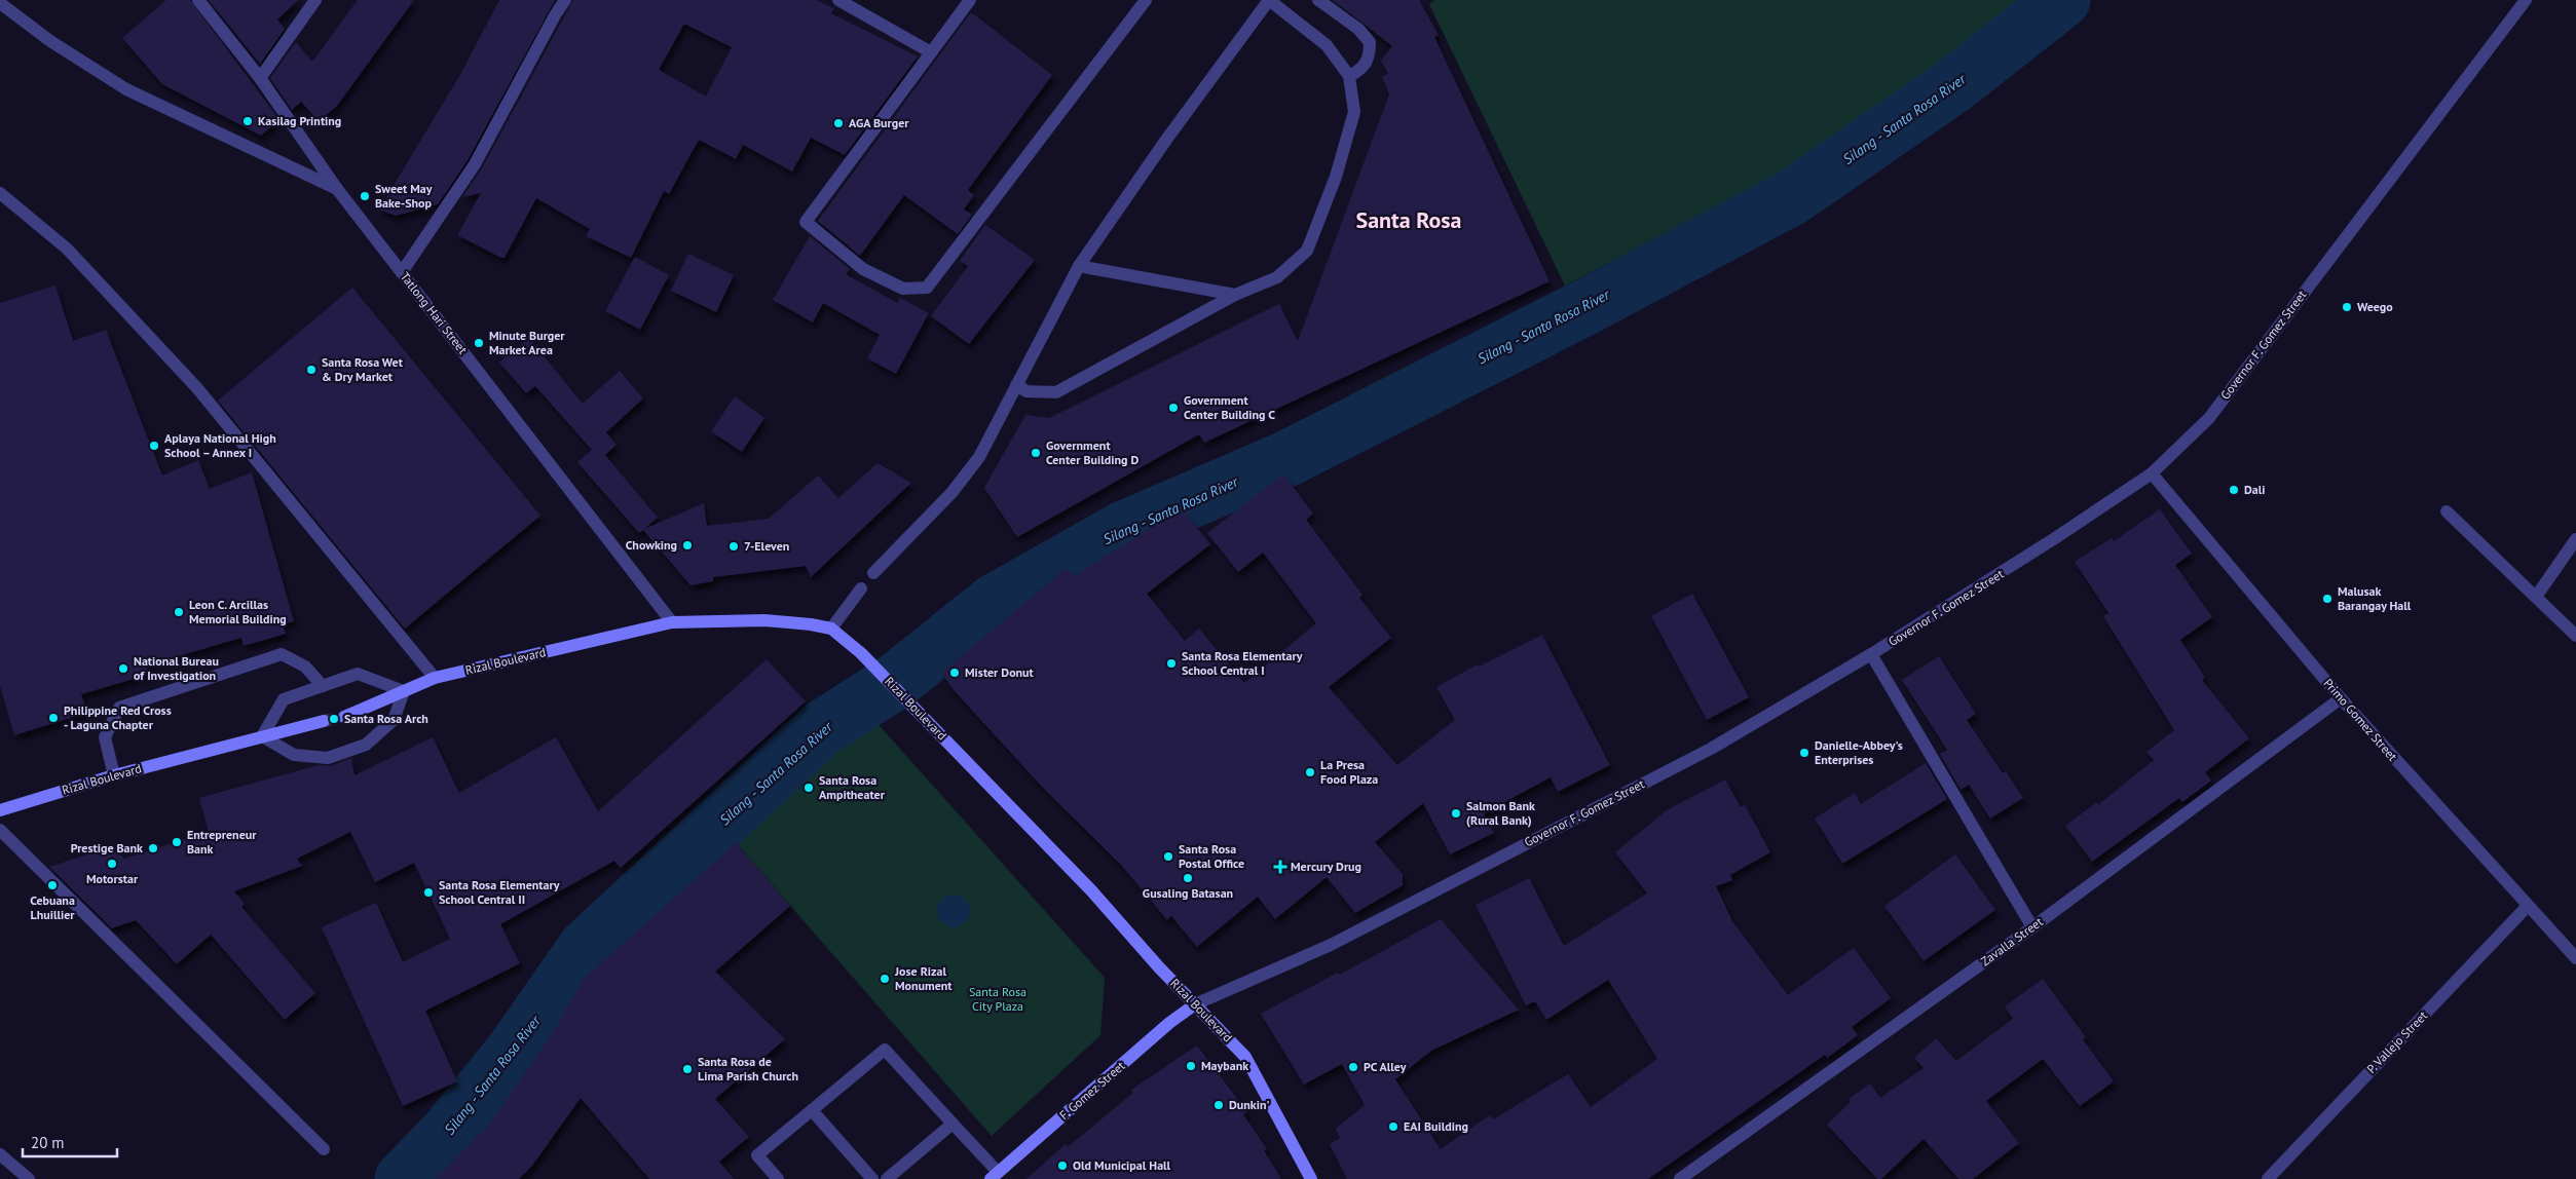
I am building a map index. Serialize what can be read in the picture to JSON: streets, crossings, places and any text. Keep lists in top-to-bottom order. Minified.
{"streets":{"main road":["Rizal Boulevard","F. Gomez Street"],"street":["Tatlong Hari Street","Governor F. Gomez Street","Primo Gomez Street","Zavalla Street","P. Vallejo Street"]},"crossings":[["Tatlong Hari Street","Rizal Boulevard"],["Governor F. Gomez Street","Rizal Boulevard"],["Governor F. Gomez Street","Primo Gomez Street"],["Governor F. Gomez Street","F. Gomez Street"],["Rizal Boulevard","F. Gomez Street"],["Primo Gomez Street","Zavalla Street"],["Primo Gomez Street","P. Vallejo Street"]],"districts":["Santa Rosa"],"water":["Silang - Santa Rosa River"],"parks":["Santa Rosa City Plaza"],"places":{"other":["Kasilag Printing","AGA Burger","Sweet May Bake-Shop","Weego","Minute Burger Market Area","Santa Rosa Wet & Dry Market","Government Center Building C","Aplaya National High School – Annex I","Government Center Building D","Dali","Chowking","7-Eleven","Malusak Barangay Hall","Leon C. Arcillas Memorial Building","Santa Rosa Elementary School Central I","National Bureau of Investigation","Mister Donut","Philippine Red Cross - Laguna Chapter","Santa Rosa Arch","Danielle-Abbey's Enterprises","La Presa Food Plaza","Santa Rosa Ampitheater","Salmon Bank (Rural Bank)","Entrepreneur Bank","Prestige Bank","Santa Rosa Postal Office","Motorstar","Gusaling Batasan","Cebuana Lhuillier","Santa Rosa Elementary School Central II","Jose Rizal Monument","Maybank","PC Alley","Santa Rosa de Lima Parish Church","Dunkin'","EAI Building","Old Municipal Hall"],"health":["Mercury Drug"]},"scale_bar":"20 m"}
